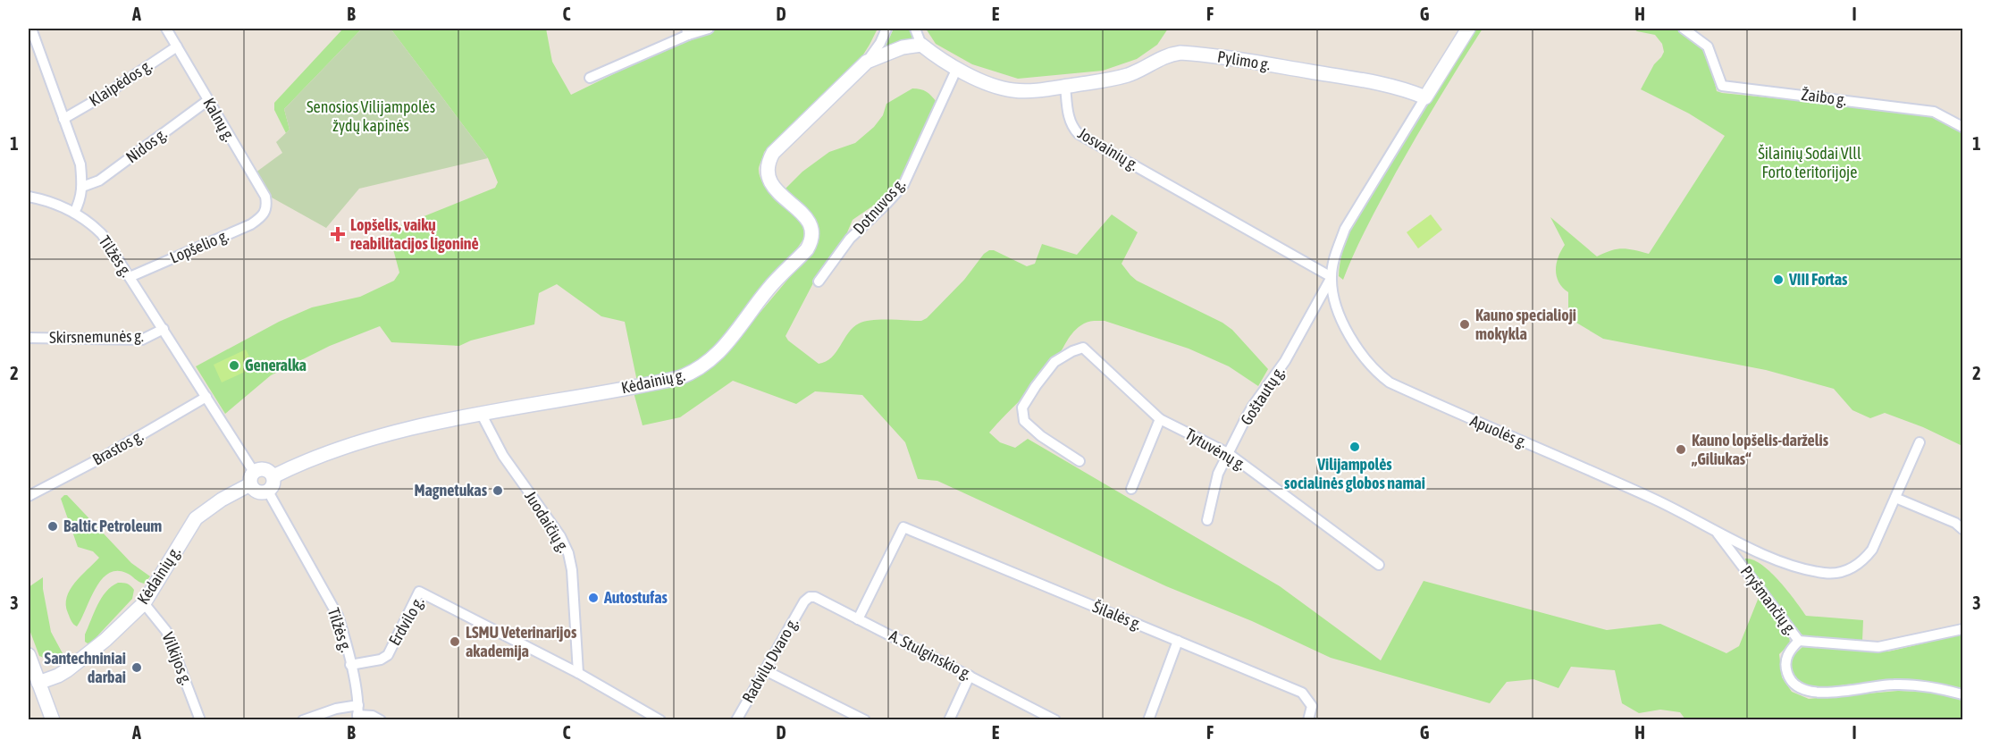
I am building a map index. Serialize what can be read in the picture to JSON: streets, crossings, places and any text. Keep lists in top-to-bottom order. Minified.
{"streets":{"main road":["Pylimo g.","Kėdainių g.","Apuolės g."],"street":["Klaipėdos g.","Žaibo g.","Kalnų g.","Nidos g.","Josvainių g.","Dotnuvos g.","Lopšelio g.","Tilžės g.","Skirsnemunės g.","Goštautų g.","Brastos g.","Tytuvėnų g.","Juodaičių g.","Pryšmančių g.","Šilalės g.","Erdvilo g.","A. Stulginskio g.","Vilkijos g.","Radvilų Dvaro g."]},"crossings":[["Pylimo g.","Josvainių g."],["Pylimo g.","Apuolės g."],["Klaipėdos g.","Kalnų g."],["Kalnų g.","Nidos g."],["Kalnų g.","Lopšelio g."],["Josvainių g.","Goštautų g."],["Josvainių g.","Apuolės g."],["Lopšelio g.","Tilžės g."],["Tilžės g.","Skirsnemunės g."],["Tilžės g.","Kėdainių g."],["Tilžės g.","Brastos g."],["Tilžės g.","Erdvilo g."],["Kėdainių g.","Juodaičių g."],["Kėdainių g.","Vilkijos g."],["Goštautų g.","Apuolės g."],["Goštautų g.","Tytuvėnų g."],["Apuolės g.","Pryšmančių g."],["Juodaičių g.","Erdvilo g."],["Šilalės g.","A. Stulginskio g."],["A. Stulginskio g.","Radvilų Dvaro g."]],"parks":["Senosios Vilijampolės žydų kapinės","Šilainių Sodai Vlll Forto teritorijoje"],"places":{"health":["Lopšelis, vaikų reabilitacijos ligoninė"],"other":["VIII Fortas","Kauno specialioji mokykla","Generalka","Vilijampolės socialinės globos namai","Kauno lopšelis-darželis „Giliukas“","Magnetukas","Baltic Petroleum","Autostufas","LSMU Veterinarijos akademija","Santechniniai darbai"]},"grid":{"columns":["A","B","C","D","E","F","G","H","I"],"rows":["1","2","3"]}}
